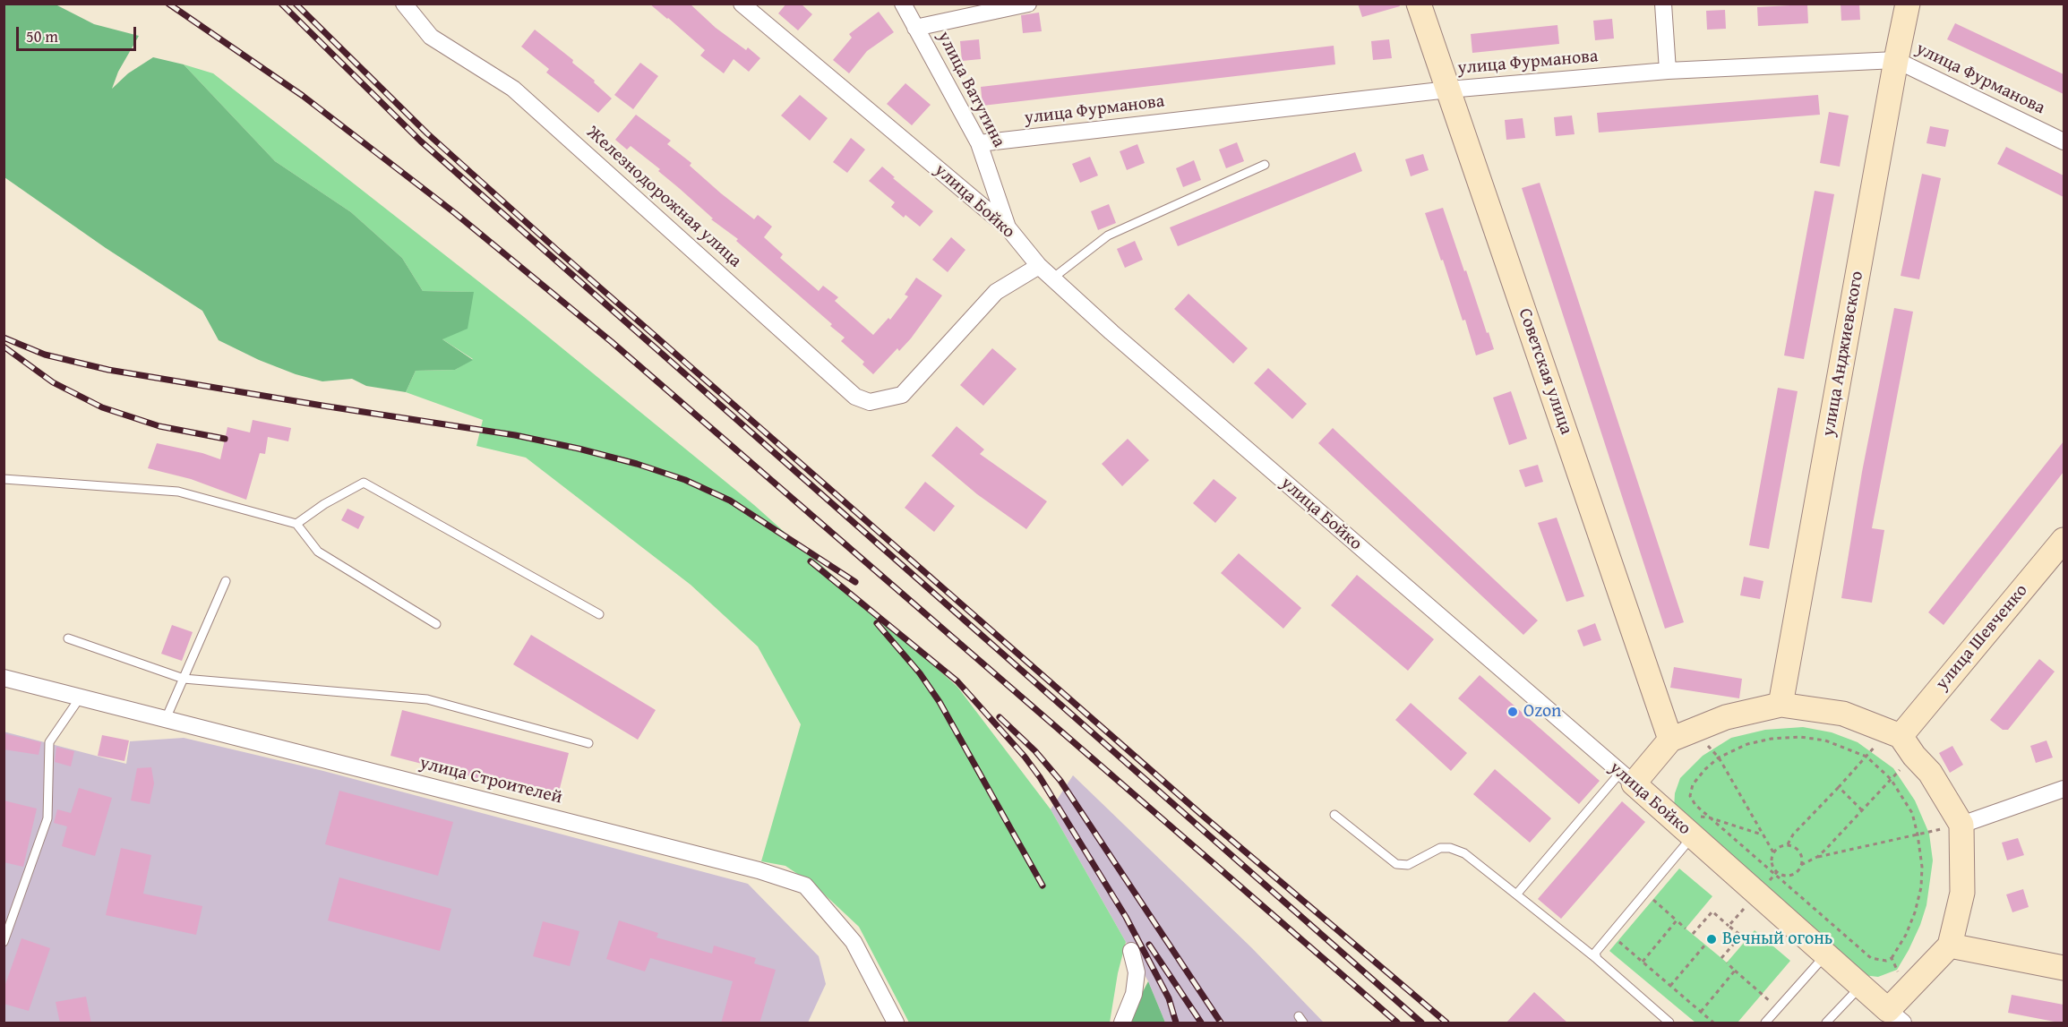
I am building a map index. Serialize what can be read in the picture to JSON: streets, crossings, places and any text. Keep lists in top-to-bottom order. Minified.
{"streets":{"street":["улица Фурманова","улица Ватутина","Железнодорожная улица","улица Бойко","улица Анджиевского","Советская улица","улица Шевченко","улица Строителей"]},"crossings":[["улица Фурманова","улица Ватутина"],["улица Фурманова","улица Анджиевского"],["улица Фурманова","Советская улица"],["улица Ватутина","улица Бойко"],["Железнодорожная улица","улица Бойко"]],"places":["Ozon","Вечный огонь"],"scale_bar":"50 m"}
